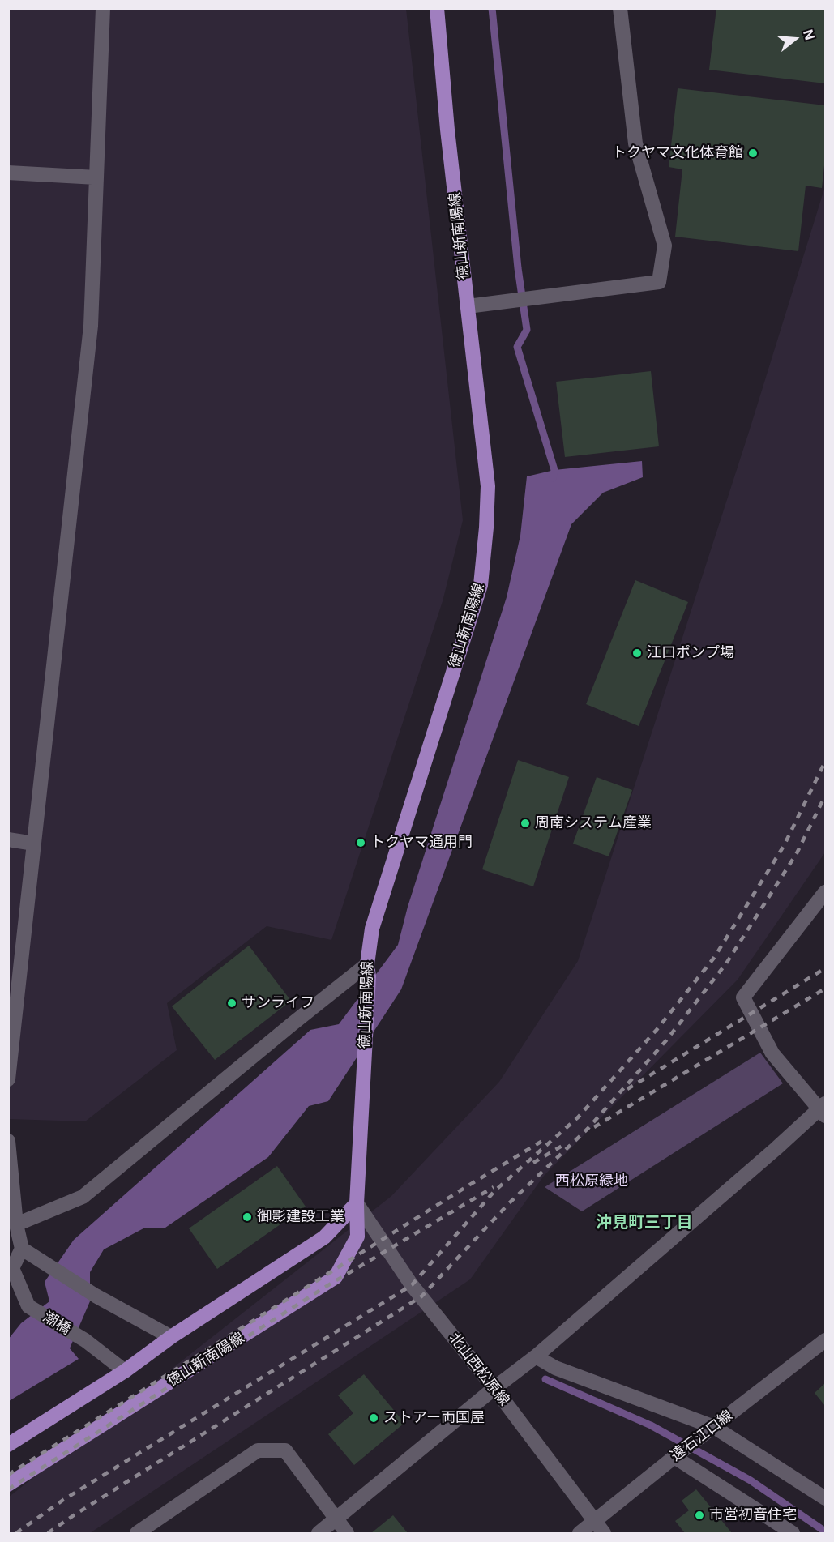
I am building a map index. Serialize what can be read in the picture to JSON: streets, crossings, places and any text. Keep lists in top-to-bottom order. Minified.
{"streets":{"main road":["徳山新南陽線"],"street":["潮橋","北山西松原線","遠石江口線"]},"crossings":[["徳山新南陽線","北山西松原線"],["北山西松原線","遠石江口線"]],"districts":["沖見町三丁目"],"parks":["西松原緑地"],"places":["トクヤマ文化体育館","江口ポンプ場","周南システム産業","トクヤマ通用門","サンライフ","御影建設工業","ストアー両国屋","市営初音住宅"],"north":"right"}
